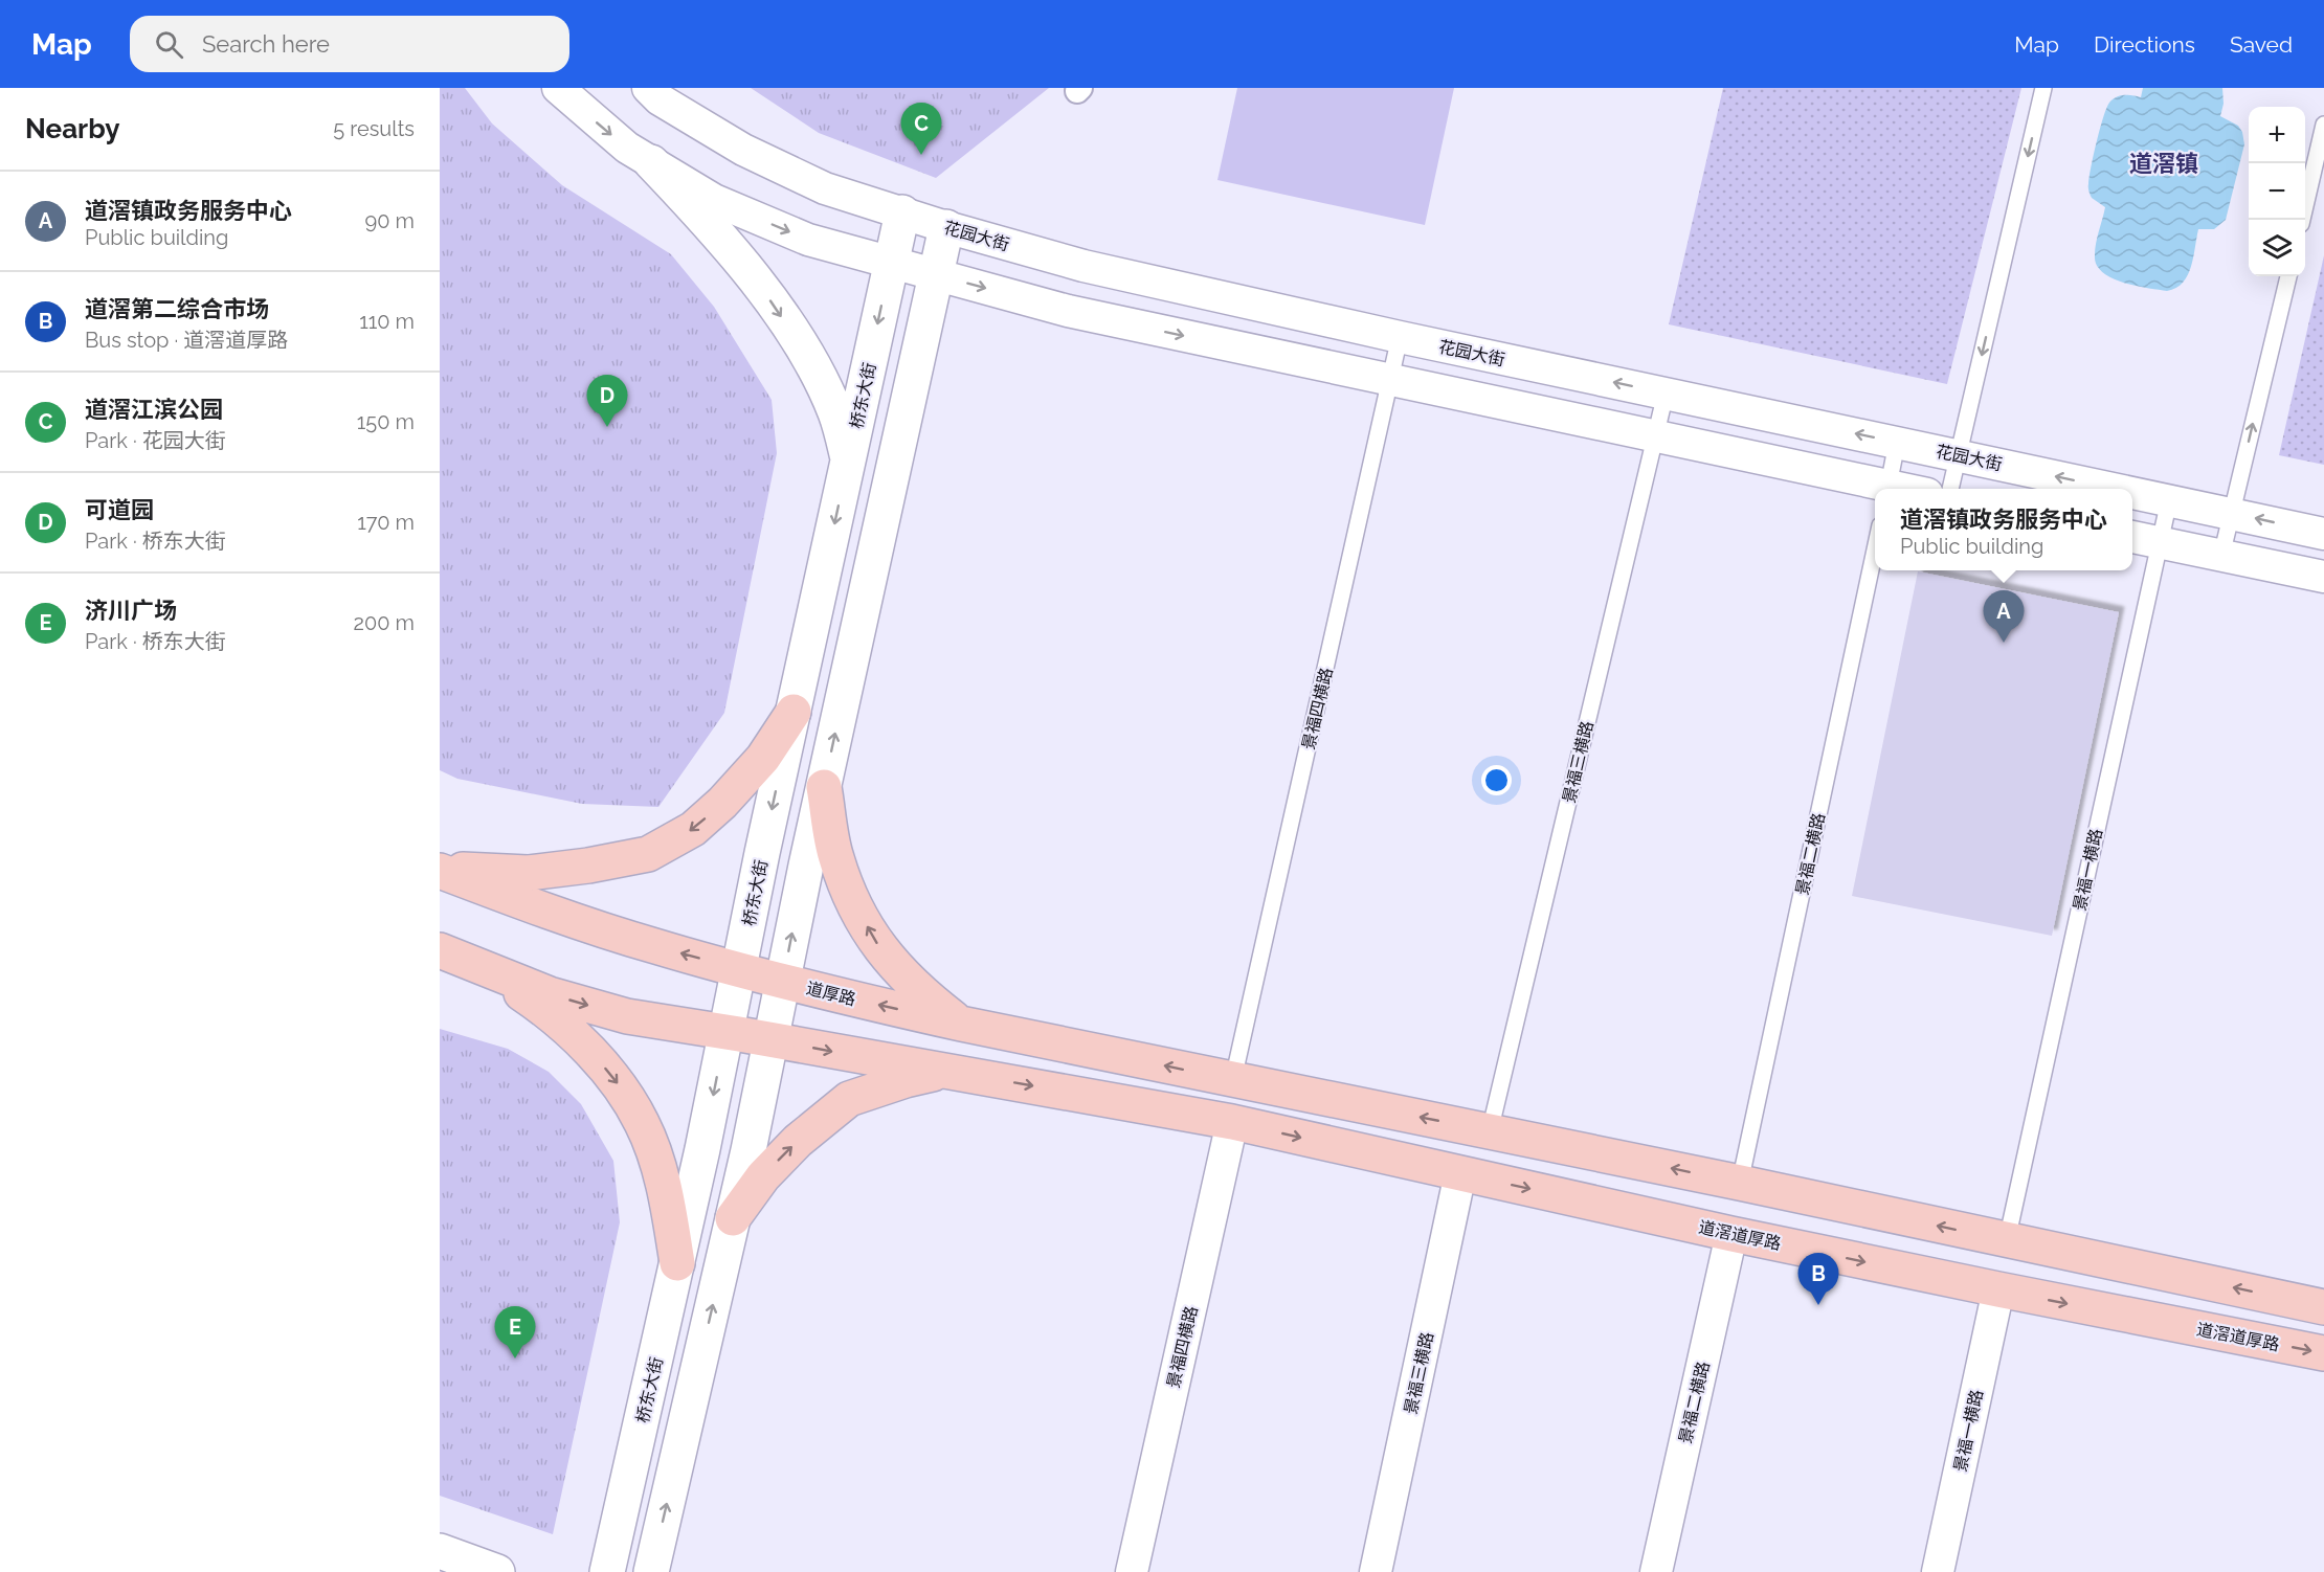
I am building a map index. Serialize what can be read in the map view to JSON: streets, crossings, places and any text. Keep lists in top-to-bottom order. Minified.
{"streets":{"main road":["道厚路","道滘道厚路"],"street":["花园大街","桥东大街","景福四横路","景福三横路","景福二横路","景福一横路"]},"crossings":[["花园大街","桥东大街"],["花园大街","景福四横路"],["花园大街","景福三横路"],["花园大街","景福一横路"],["桥东大街","道厚路"],["景福四横路","道厚路"],["景福四横路","道滘道厚路"],["景福三横路","道滘道厚路"],["景福二横路","道滘道厚路"],["景福一横路","道滘道厚路"]],"districts":["道滘镇"],"page":{"header":"Map","search":"Search here","nav":["Map","Directions","Saved"],"heading":["Nearby","5 results"],"pins":["C","D","A","B","E"],"map_buttons":["+","−"],"list":[{"mark":"A","name":"道滘镇政务服务中心","note":"Public building","value":"90 m"},{"mark":"B","name":"道滘第二综合市场","note":"Bus stop · 道滘道厚路","value":"110 m"},{"mark":"C","name":"道滘江滨公园","note":"Park · 花园大街","value":"150 m"},{"mark":"D","name":"可道园","note":"Park · 桥东大街","value":"170 m"},{"mark":"E","name":"济川广场","note":"Park · 桥东大街","value":"200 m"}],"popup":["道滘镇政务服务中心","Public building"]}}
